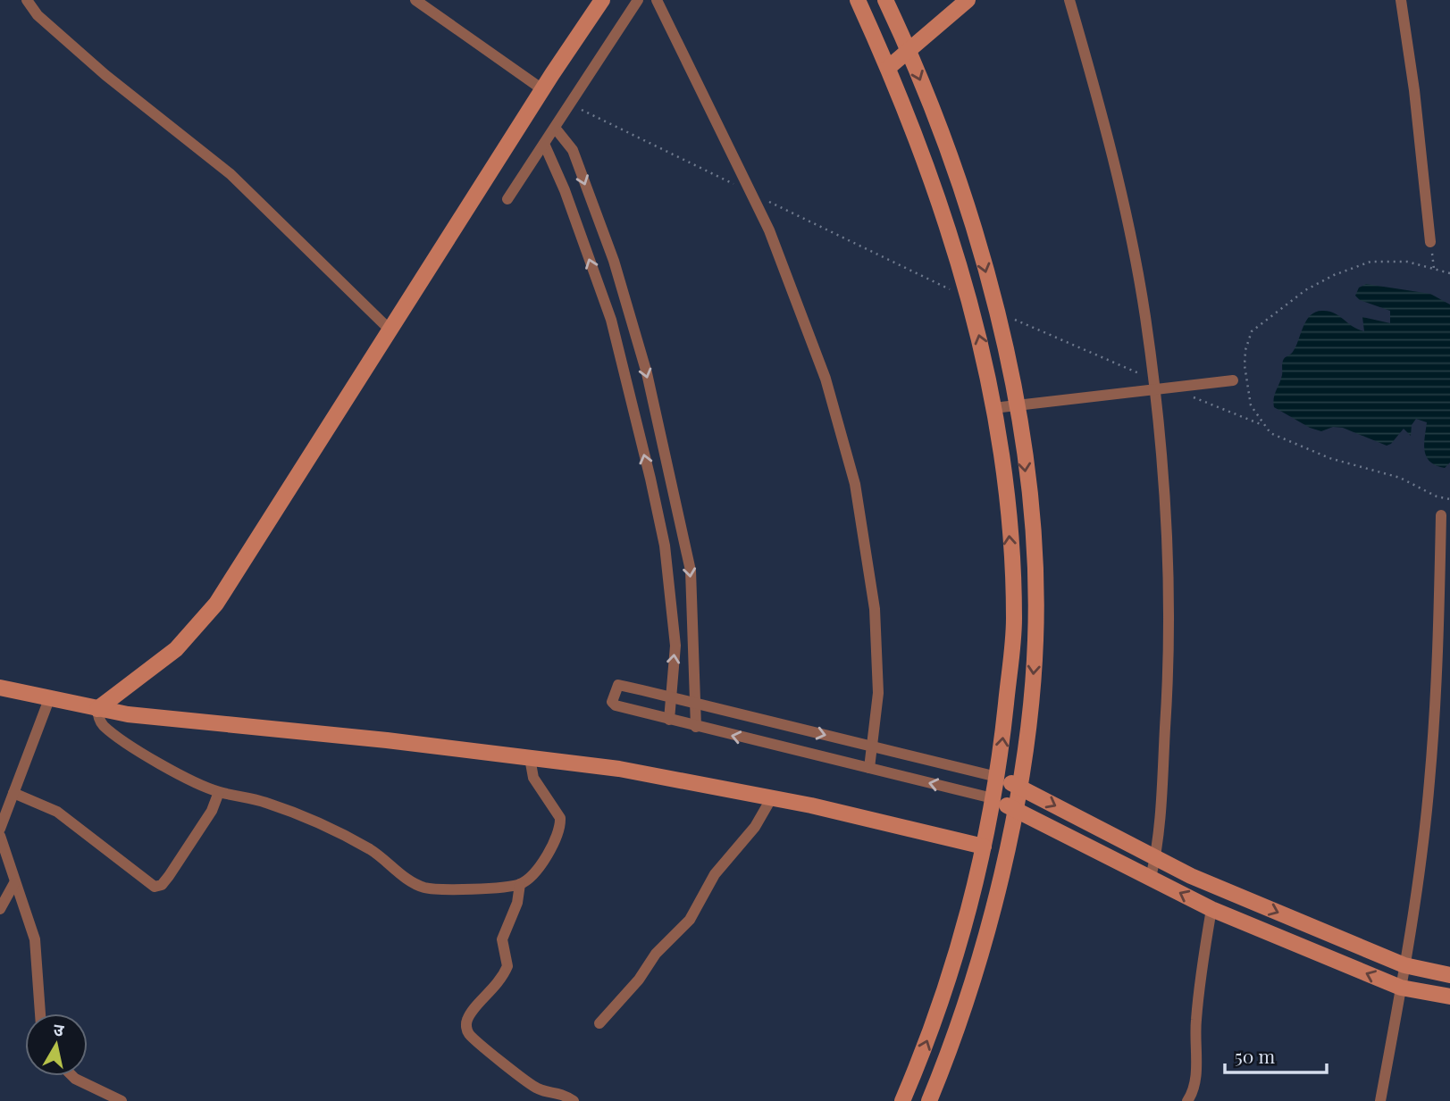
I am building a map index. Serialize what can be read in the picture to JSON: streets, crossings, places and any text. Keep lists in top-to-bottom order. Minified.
{"scale_bar":"50 m","north":"top"}
